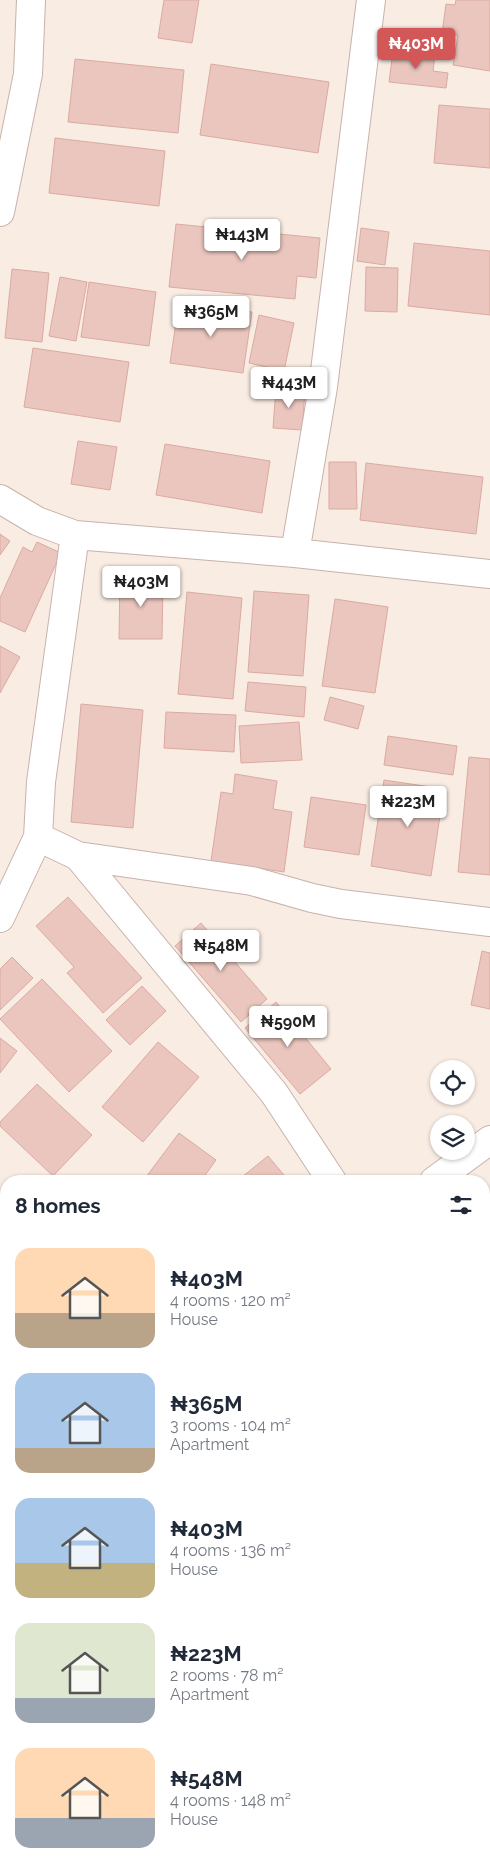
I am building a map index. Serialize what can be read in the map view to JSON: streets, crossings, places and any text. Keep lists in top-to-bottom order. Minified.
{"page":{"price":["₦403M","₦143M","₦365M","₦443M","₦403M","₦223M","₦548M","₦590M"],"heading":"8 homes","list":[{"name":"₦403M","note":"4 rooms · 120 m² · House"},{"name":"₦365M","note":"3 rooms · 104 m² · Apartment"},{"name":"₦403M","note":"4 rooms · 136 m² · House"},{"name":"₦223M","note":"2 rooms · 78 m² · Apartment"},{"name":"₦548M","note":"4 rooms · 148 m² · House"}]}}
